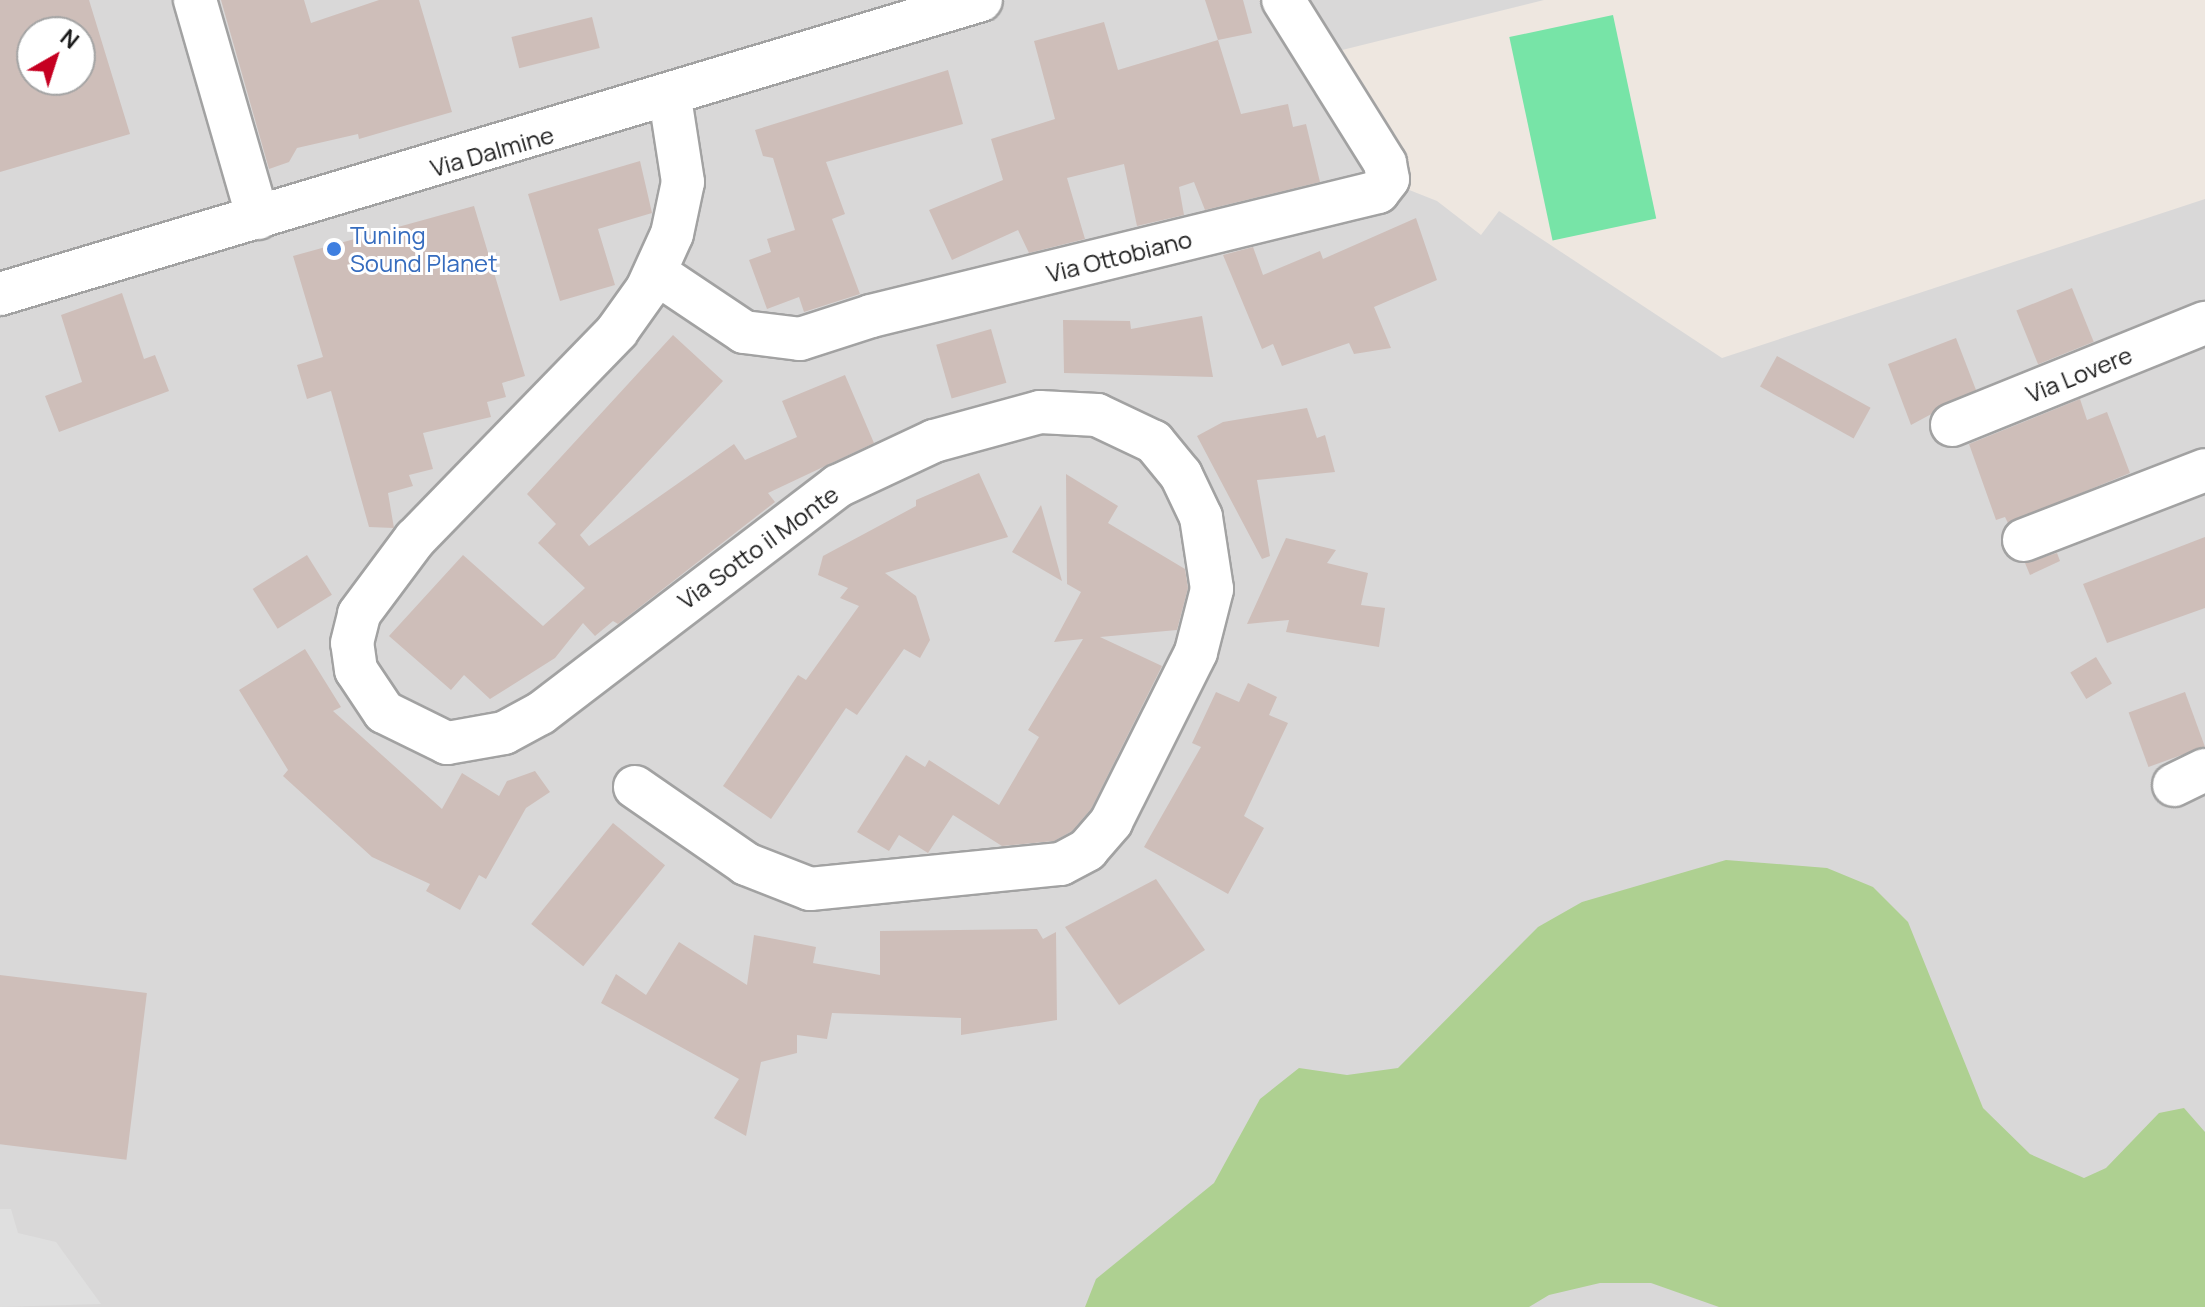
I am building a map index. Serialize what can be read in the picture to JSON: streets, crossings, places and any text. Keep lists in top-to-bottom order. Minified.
{"streets":{"street":["Via Dalmine","Via Ottobiano","Via Lovere","Via Sotto il Monte"]},"crossings":[["Via Dalmine","Via Sotto il Monte"],["Via Ottobiano","Via Sotto il Monte"]],"places":["Tuning Sound Planet"],"north":"top right"}
